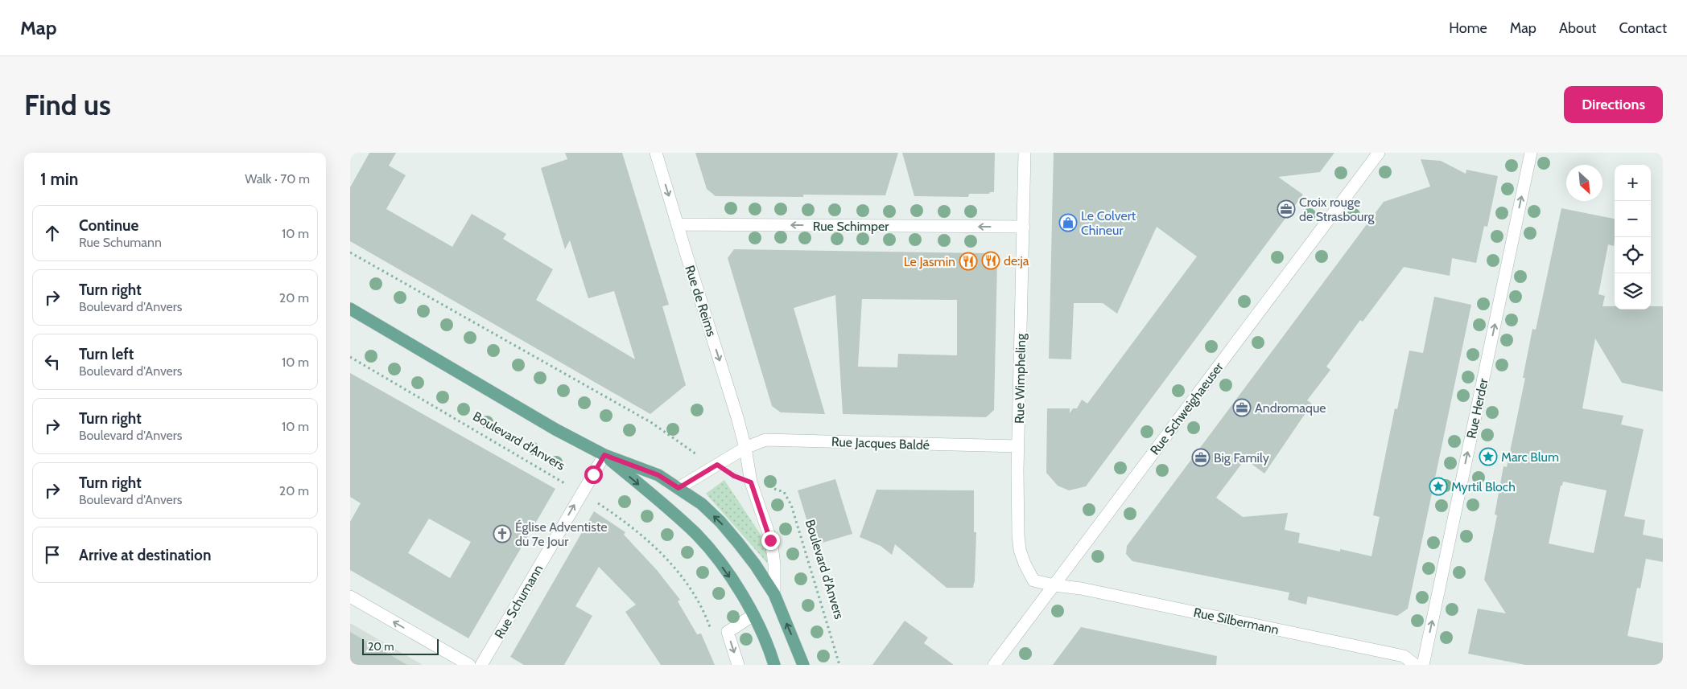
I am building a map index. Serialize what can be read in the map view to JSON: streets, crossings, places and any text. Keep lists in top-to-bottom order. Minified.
{"streets":{"street":["Rue Schimper","Rue de Reims","Rue Wimpheling","Rue Schweighaeuser","Rue Herder","Rue Jacques Baldé","Rue Schumann","Rue Silbermann"],"path":["Boulevard d'Anvers"]},"crossings":[["Rue Schimper","Rue de Reims"],["Rue Schimper","Rue Wimpheling"],["Rue de Reims","Rue Jacques Baldé"],["Rue Wimpheling","Rue Schweighaeuser"],["Rue Wimpheling","Rue Jacques Baldé"],["Rue Wimpheling","Rue Silbermann"],["Rue Schweighaeuser","Rue Silbermann"],["Boulevard d'Anvers","Rue Schumann"]],"one_way":["Rue Schimper","Rue de Reims","Rue Herder","Rue Schumann"],"places":{"office":["Croix rouge de Strasbourg","Andromaque","Big Family"],"shop":["Le Colvert Chineur"],"restaurant":["de:ja","Le Jasmin"],"place":["Marc Blum","Myrtil Bloch"],"church":["Église Adventiste du 7e Jour"]},"scale_bar":"20 m","north":"bottom right","page":{"header":"Map","nav":["Home","Map","About","Contact"],"buttons":"Directions","title":"Find us","heading":["1 min","Walk · 70 m"],"map_buttons":["+","−"],"list":[["Continue","Rue Schumann","10 m"],["Turn right","Boulevard d'Anvers","20 m"],["Turn left","Boulevard d'Anvers","10 m"],["Turn right","Boulevard d'Anvers","10 m"],["Turn right","Boulevard d'Anvers","20 m"],"Arrive at destination"],"scale":"20 m"}}
